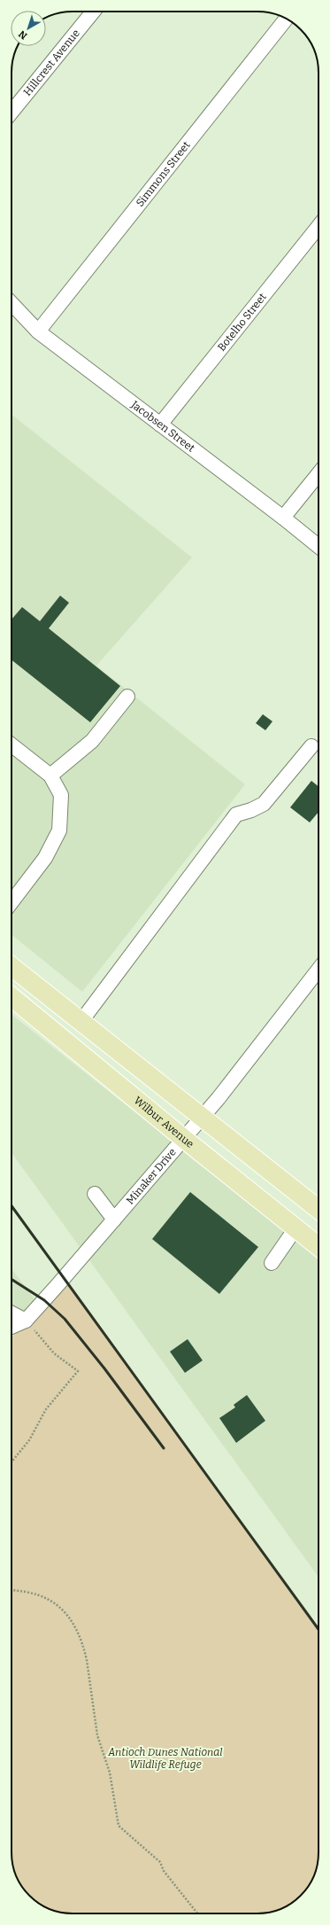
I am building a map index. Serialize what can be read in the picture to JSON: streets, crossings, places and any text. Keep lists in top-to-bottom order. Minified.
{"streets":{"main road":["Wilbur Avenue"],"street":["Hillcrest Avenue","Simmons Street","Botelho Street","Jacobsen Street","Minaker Drive"]},"crossings":[["Simmons Street","Jacobsen Street"],["Botelho Street","Jacobsen Street"],["Wilbur Avenue","Minaker Drive"]],"parks":["Antioch Dunes National Wildlife Refuge"],"north":"bottom left"}
